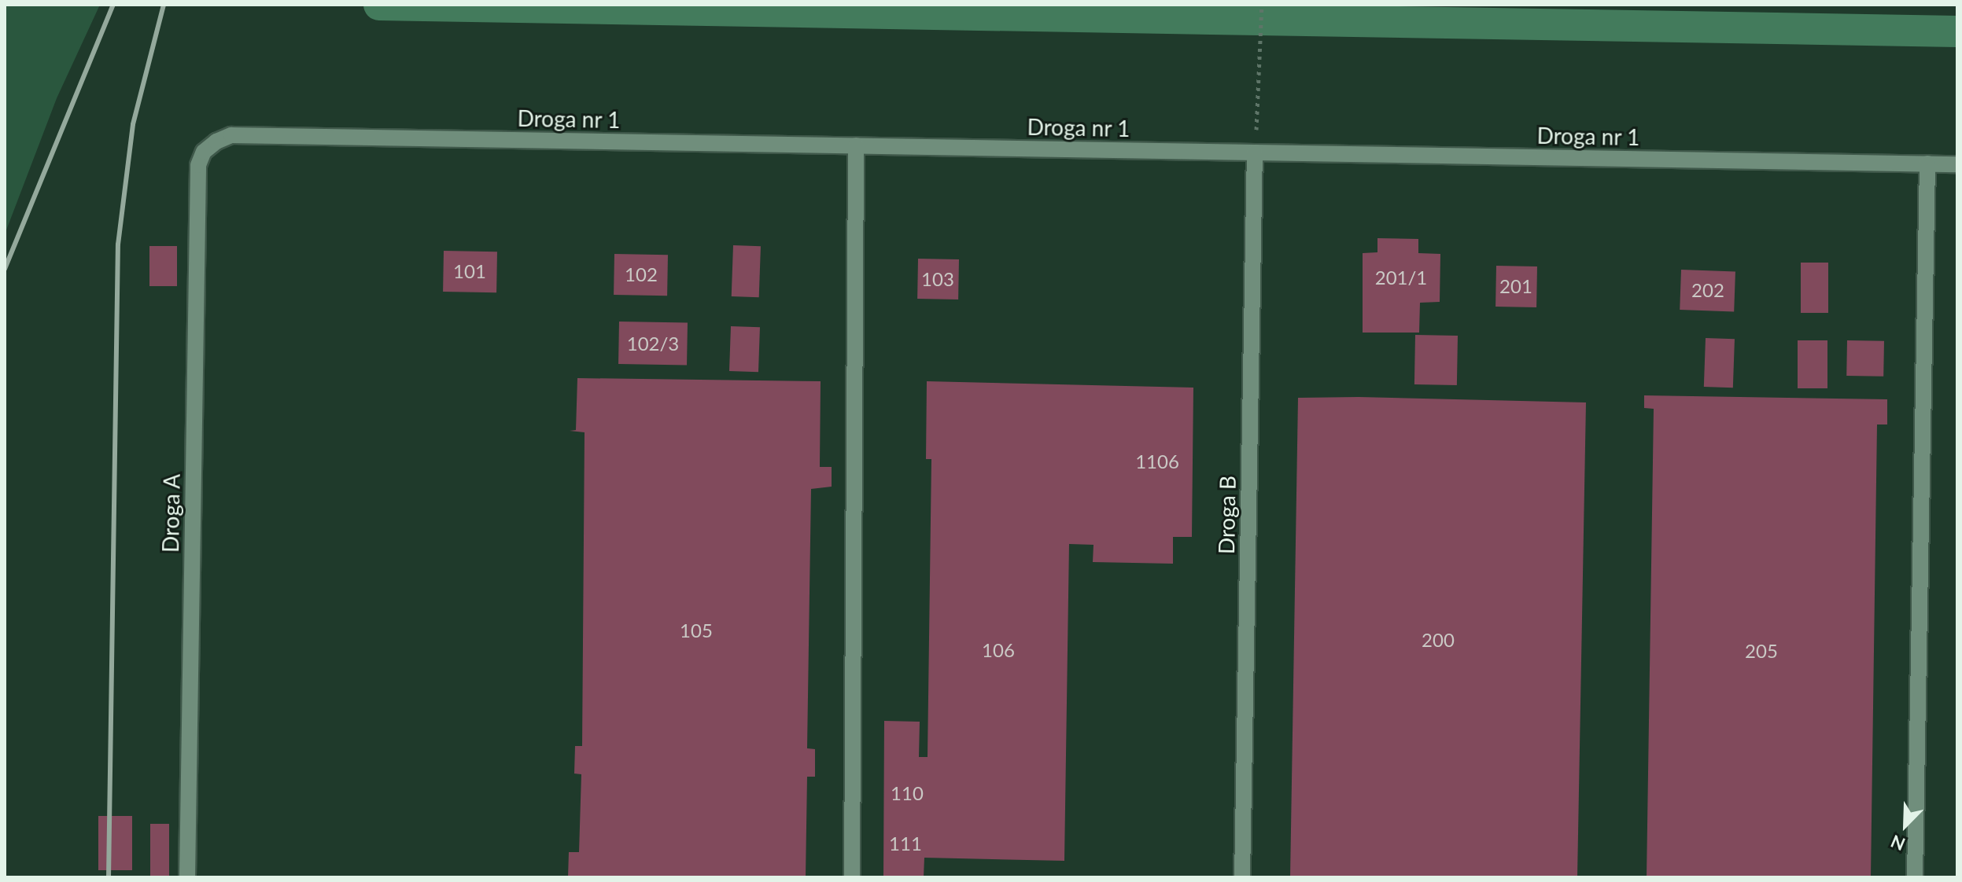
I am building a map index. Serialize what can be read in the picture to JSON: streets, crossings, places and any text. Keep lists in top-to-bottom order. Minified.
{"streets":{"lane":["Droga nr 1","Droga A","Droga B"]},"crossings":[["Droga nr 1","Droga A"],["Droga nr 1","Droga B"]],"house_numbers":["101","102","201/1","103","201","202","102/3","1106","105","200","106","205","110","111"],"north":"bottom left"}
